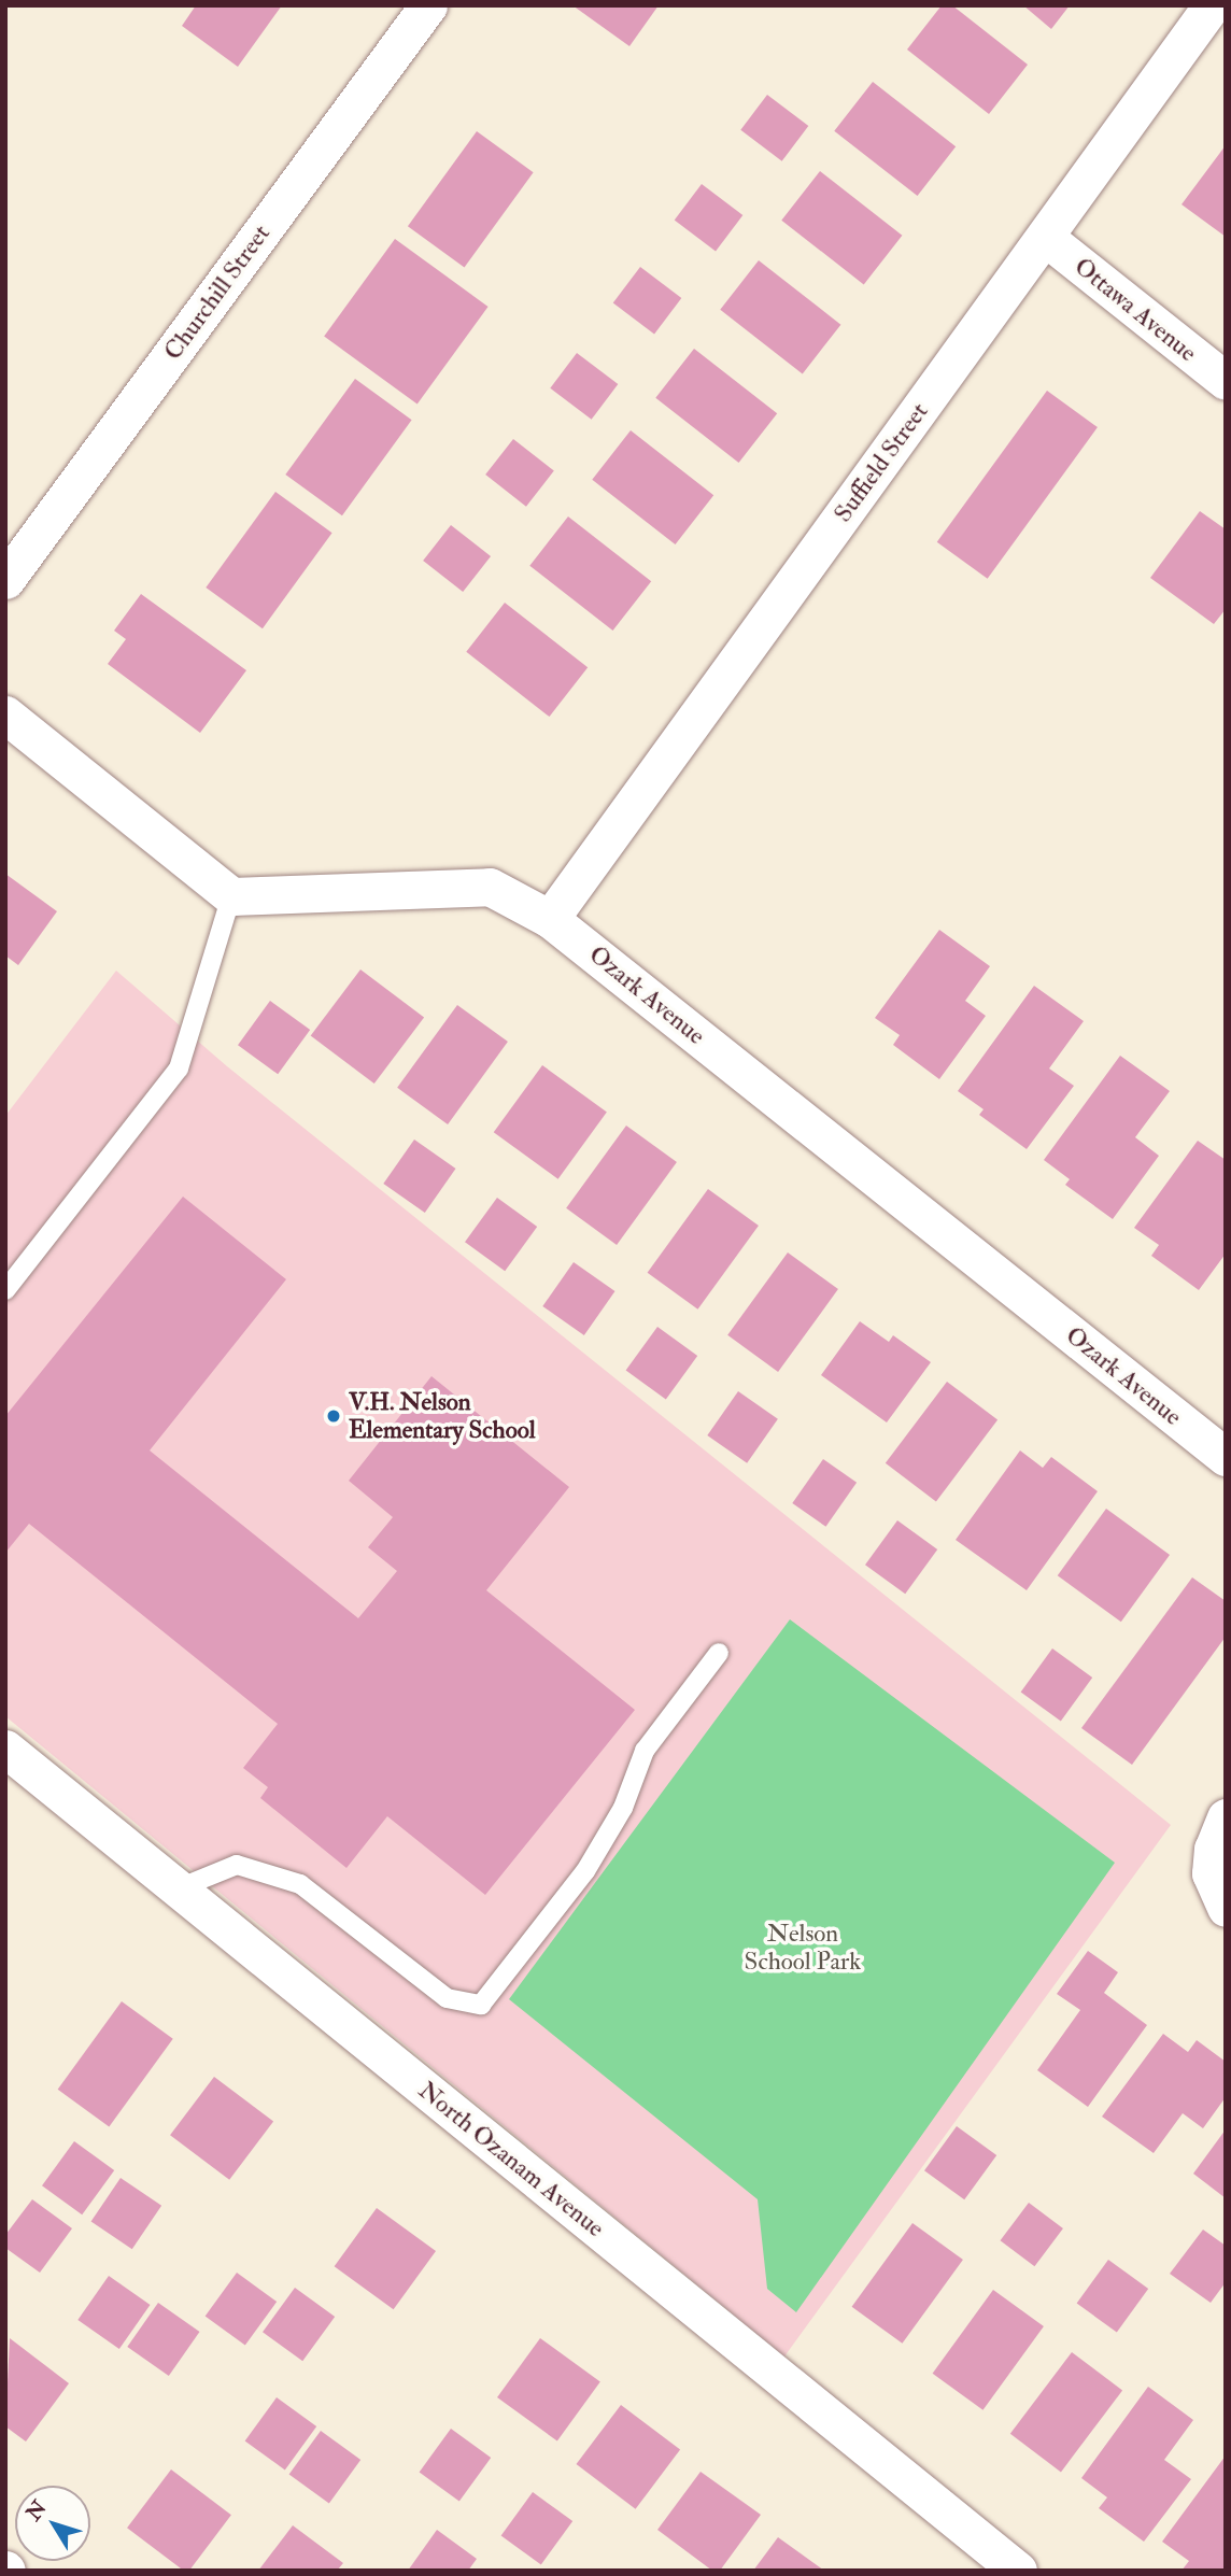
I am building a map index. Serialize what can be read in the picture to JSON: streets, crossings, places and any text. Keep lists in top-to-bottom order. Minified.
{"streets":{"street":["Churchill Street","Ottawa Avenue","Suffield Street","Ozark Avenue","North Ozanam Avenue"]},"crossings":[["Ottawa Avenue","Suffield Street"],["Suffield Street","Ozark Avenue"]],"parks":["Nelson School Park"],"places":["V.H. Nelson Elementary School"],"north":"top left"}
